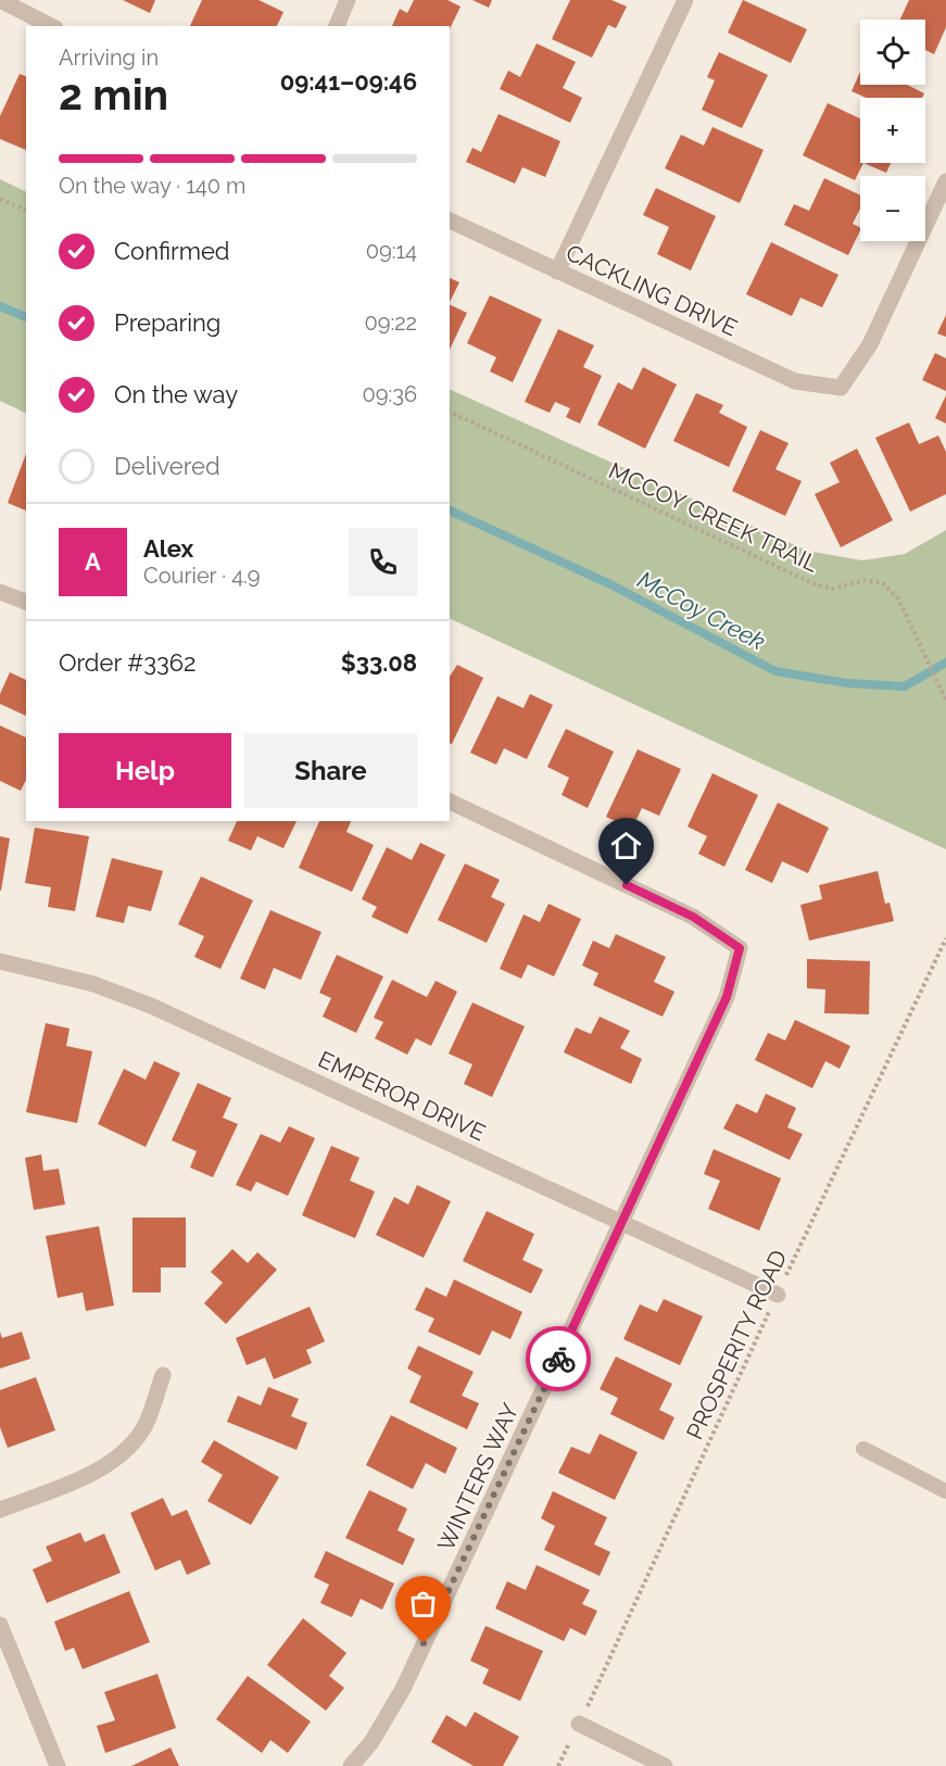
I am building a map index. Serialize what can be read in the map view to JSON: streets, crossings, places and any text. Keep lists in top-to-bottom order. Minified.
{"streets":{"street":["CACKLING DRIVE","EMPEROR DRIVE","WINTERS WAY"],"path":["MCCOY CREEK TRAIL","PROSPERITY ROAD"]},"crossings":[["EMPEROR DRIVE","PROSPERITY ROAD"],["EMPEROR DRIVE","WINTERS WAY"]],"water":["McCoy Creek"],"page":{"map_buttons":["+","−"],"heading":["2 min","Arriving in","09:41–09:46"],"panel":["Alex","Courier · 4.9","Order #3362","$33.08"],"bar":"On the way · 140 m","list":[["Confirmed","09:14"],["Preparing","09:22"],["On the way","09:36"],"Delivered"],"round":"A","buttons":["Help","Share"]}}
